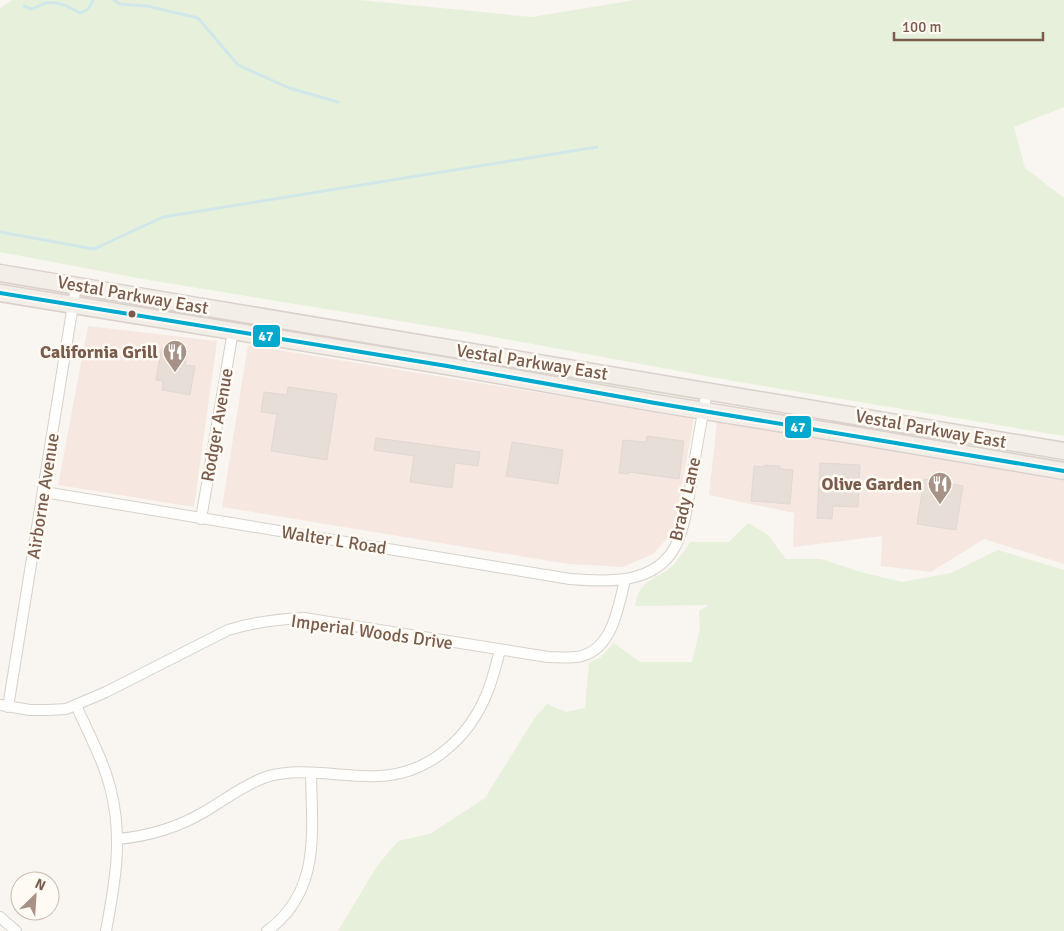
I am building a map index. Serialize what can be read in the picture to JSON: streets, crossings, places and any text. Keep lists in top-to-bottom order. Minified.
{"streets":{"main road":["Vestal Parkway East"],"street":["Rodger Avenue","Airborne Avenue","Brady Lane","Walter L Road","Imperial Woods Drive"]},"crossings":[["Vestal Parkway East","Rodger Avenue"],["Vestal Parkway East","Airborne Avenue"],["Vestal Parkway East","Brady Lane"],["Rodger Avenue","Walter L Road"],["Airborne Avenue","Walter L Road"],["Airborne Avenue","Imperial Woods Drive"],["Brady Lane","Walter L Road"],["Brady Lane","Imperial Woods Drive"],["Walter L Road","Imperial Woods Drive"]],"places":{"restaurant":["California Grill","Olive Garden"]},"lines":["transit line 47"],"scale_bar":"100 m","north":"top right"}
